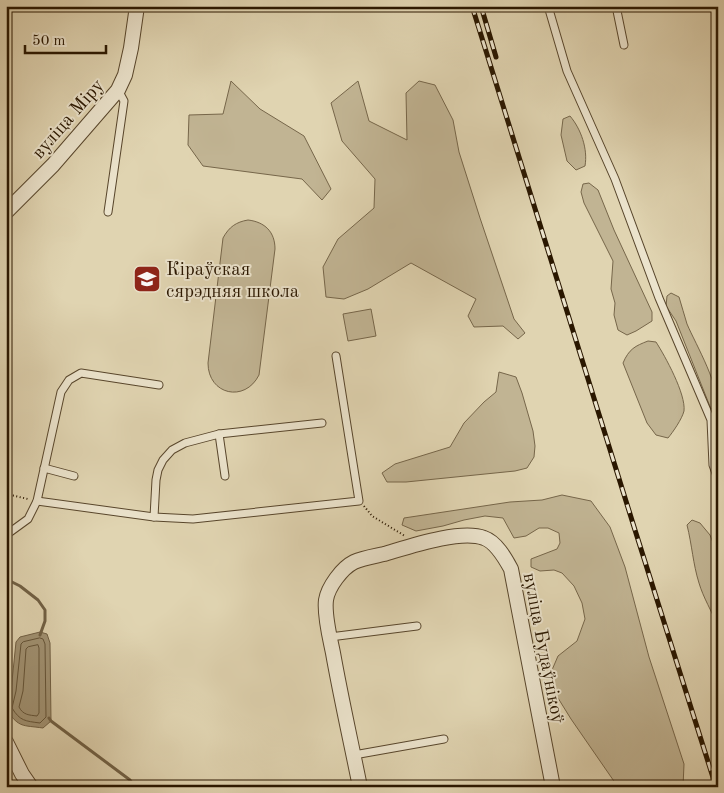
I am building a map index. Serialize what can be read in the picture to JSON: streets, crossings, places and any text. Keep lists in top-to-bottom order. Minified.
{"streets":{"street":["вуліца Міру","вуліца Будаўнікоў"]},"places":{"school or university":["Кіраўская сярэдняя школа"]},"scale_bar":"50 m"}
